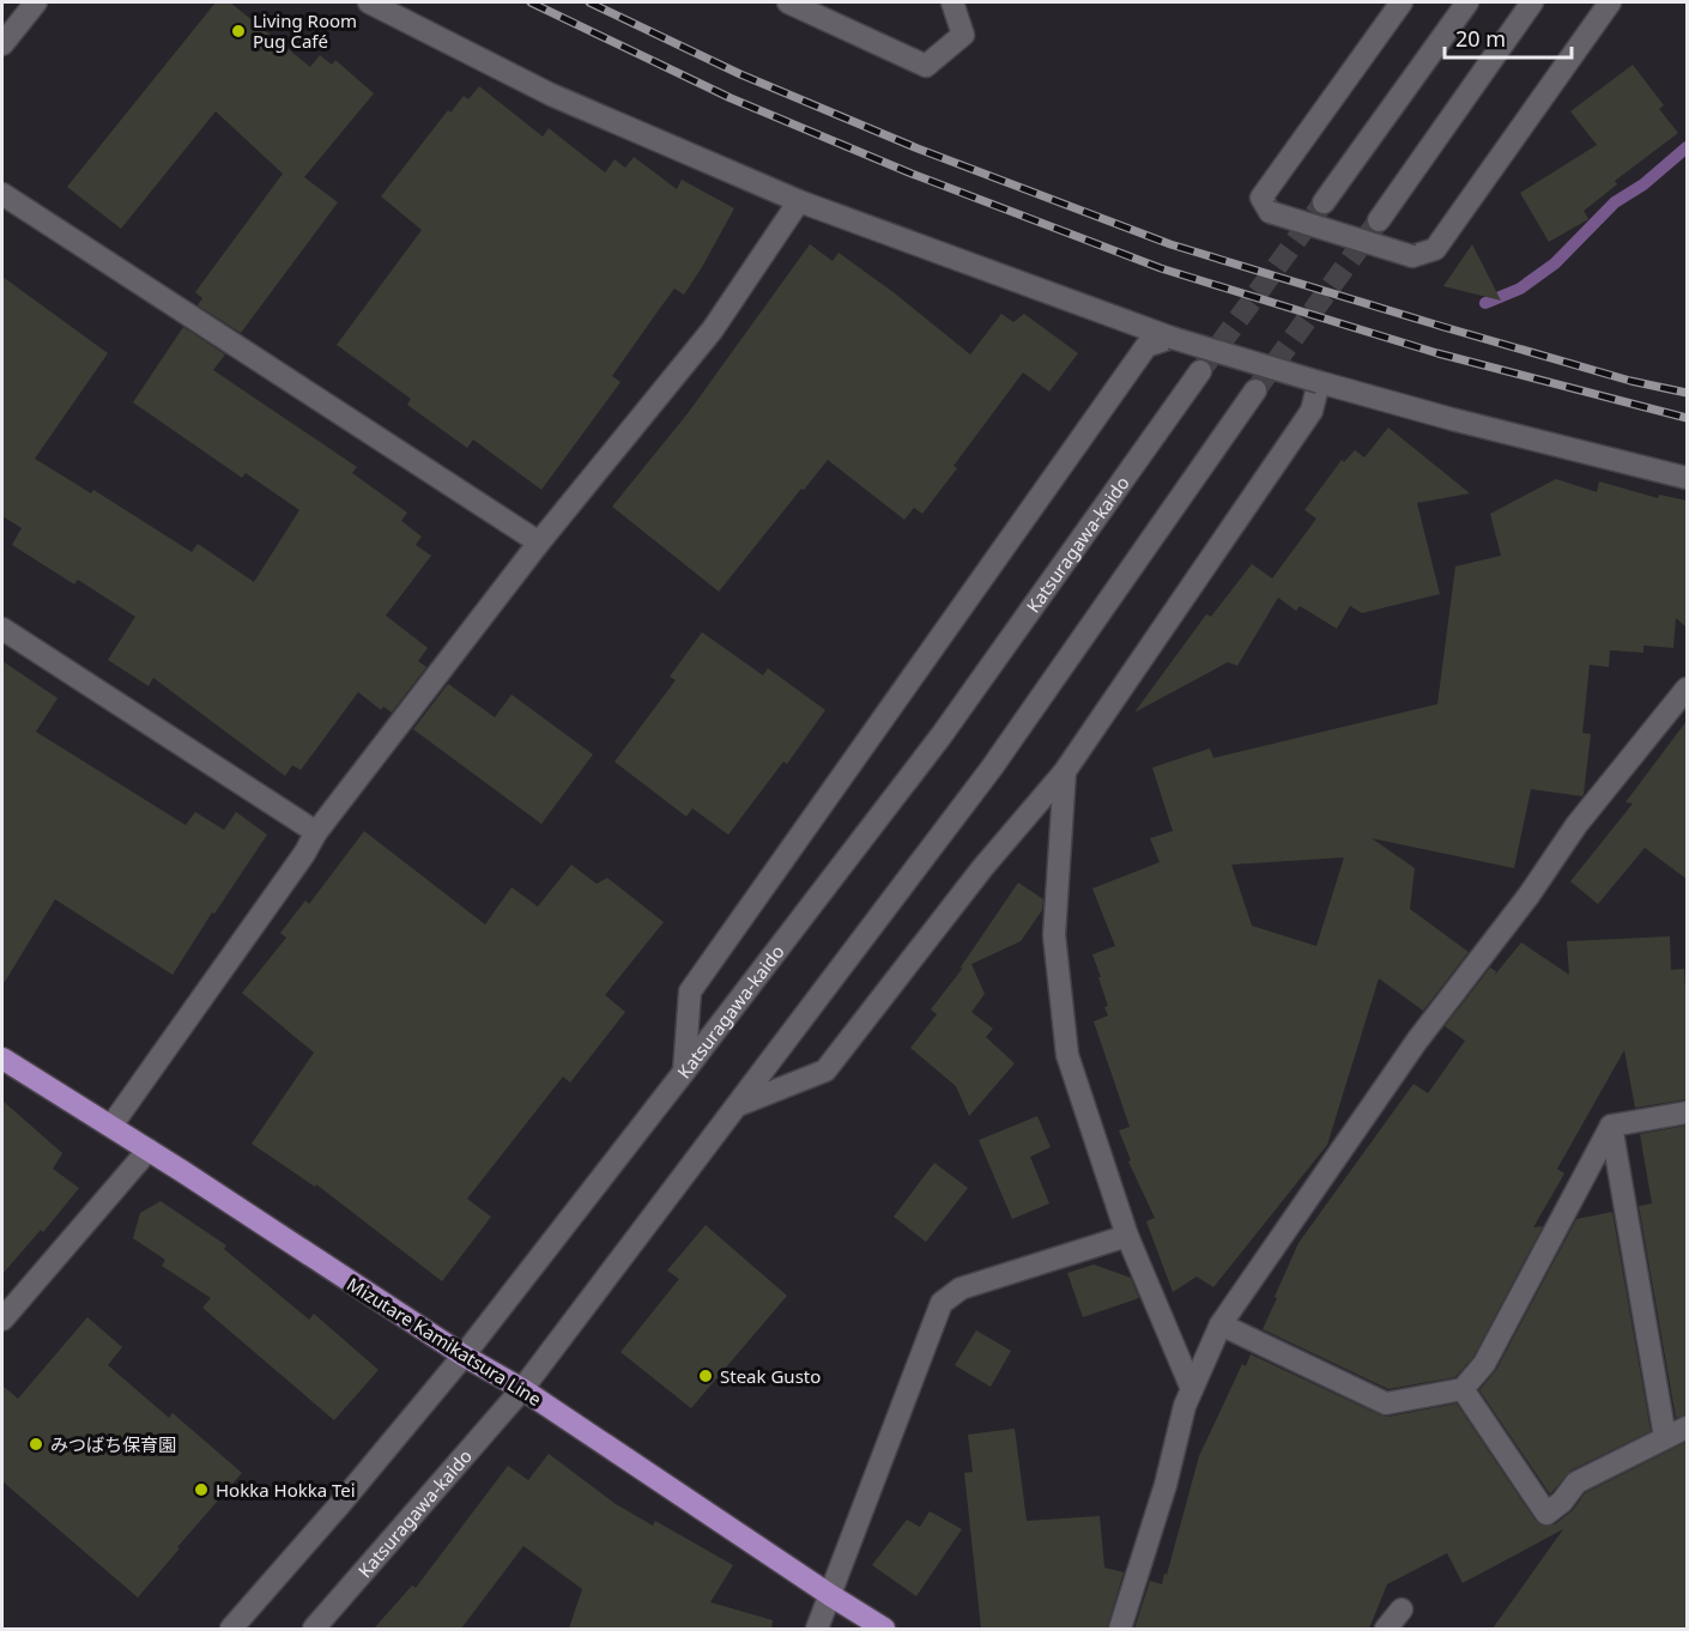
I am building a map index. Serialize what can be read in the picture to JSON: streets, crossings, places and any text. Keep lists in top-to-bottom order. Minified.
{"streets":{"main road":["Mizutare Kamikatsura Line"],"street":["Katsuragawa-kaido"]},"crossings":[["Katsuragawa-kaido","Mizutare Kamikatsura Line"]],"places":["Living Room Pug Café","Steak Gusto","みつばち保育園","Hokka Hokka Tei"],"scale_bar":"20 m"}
